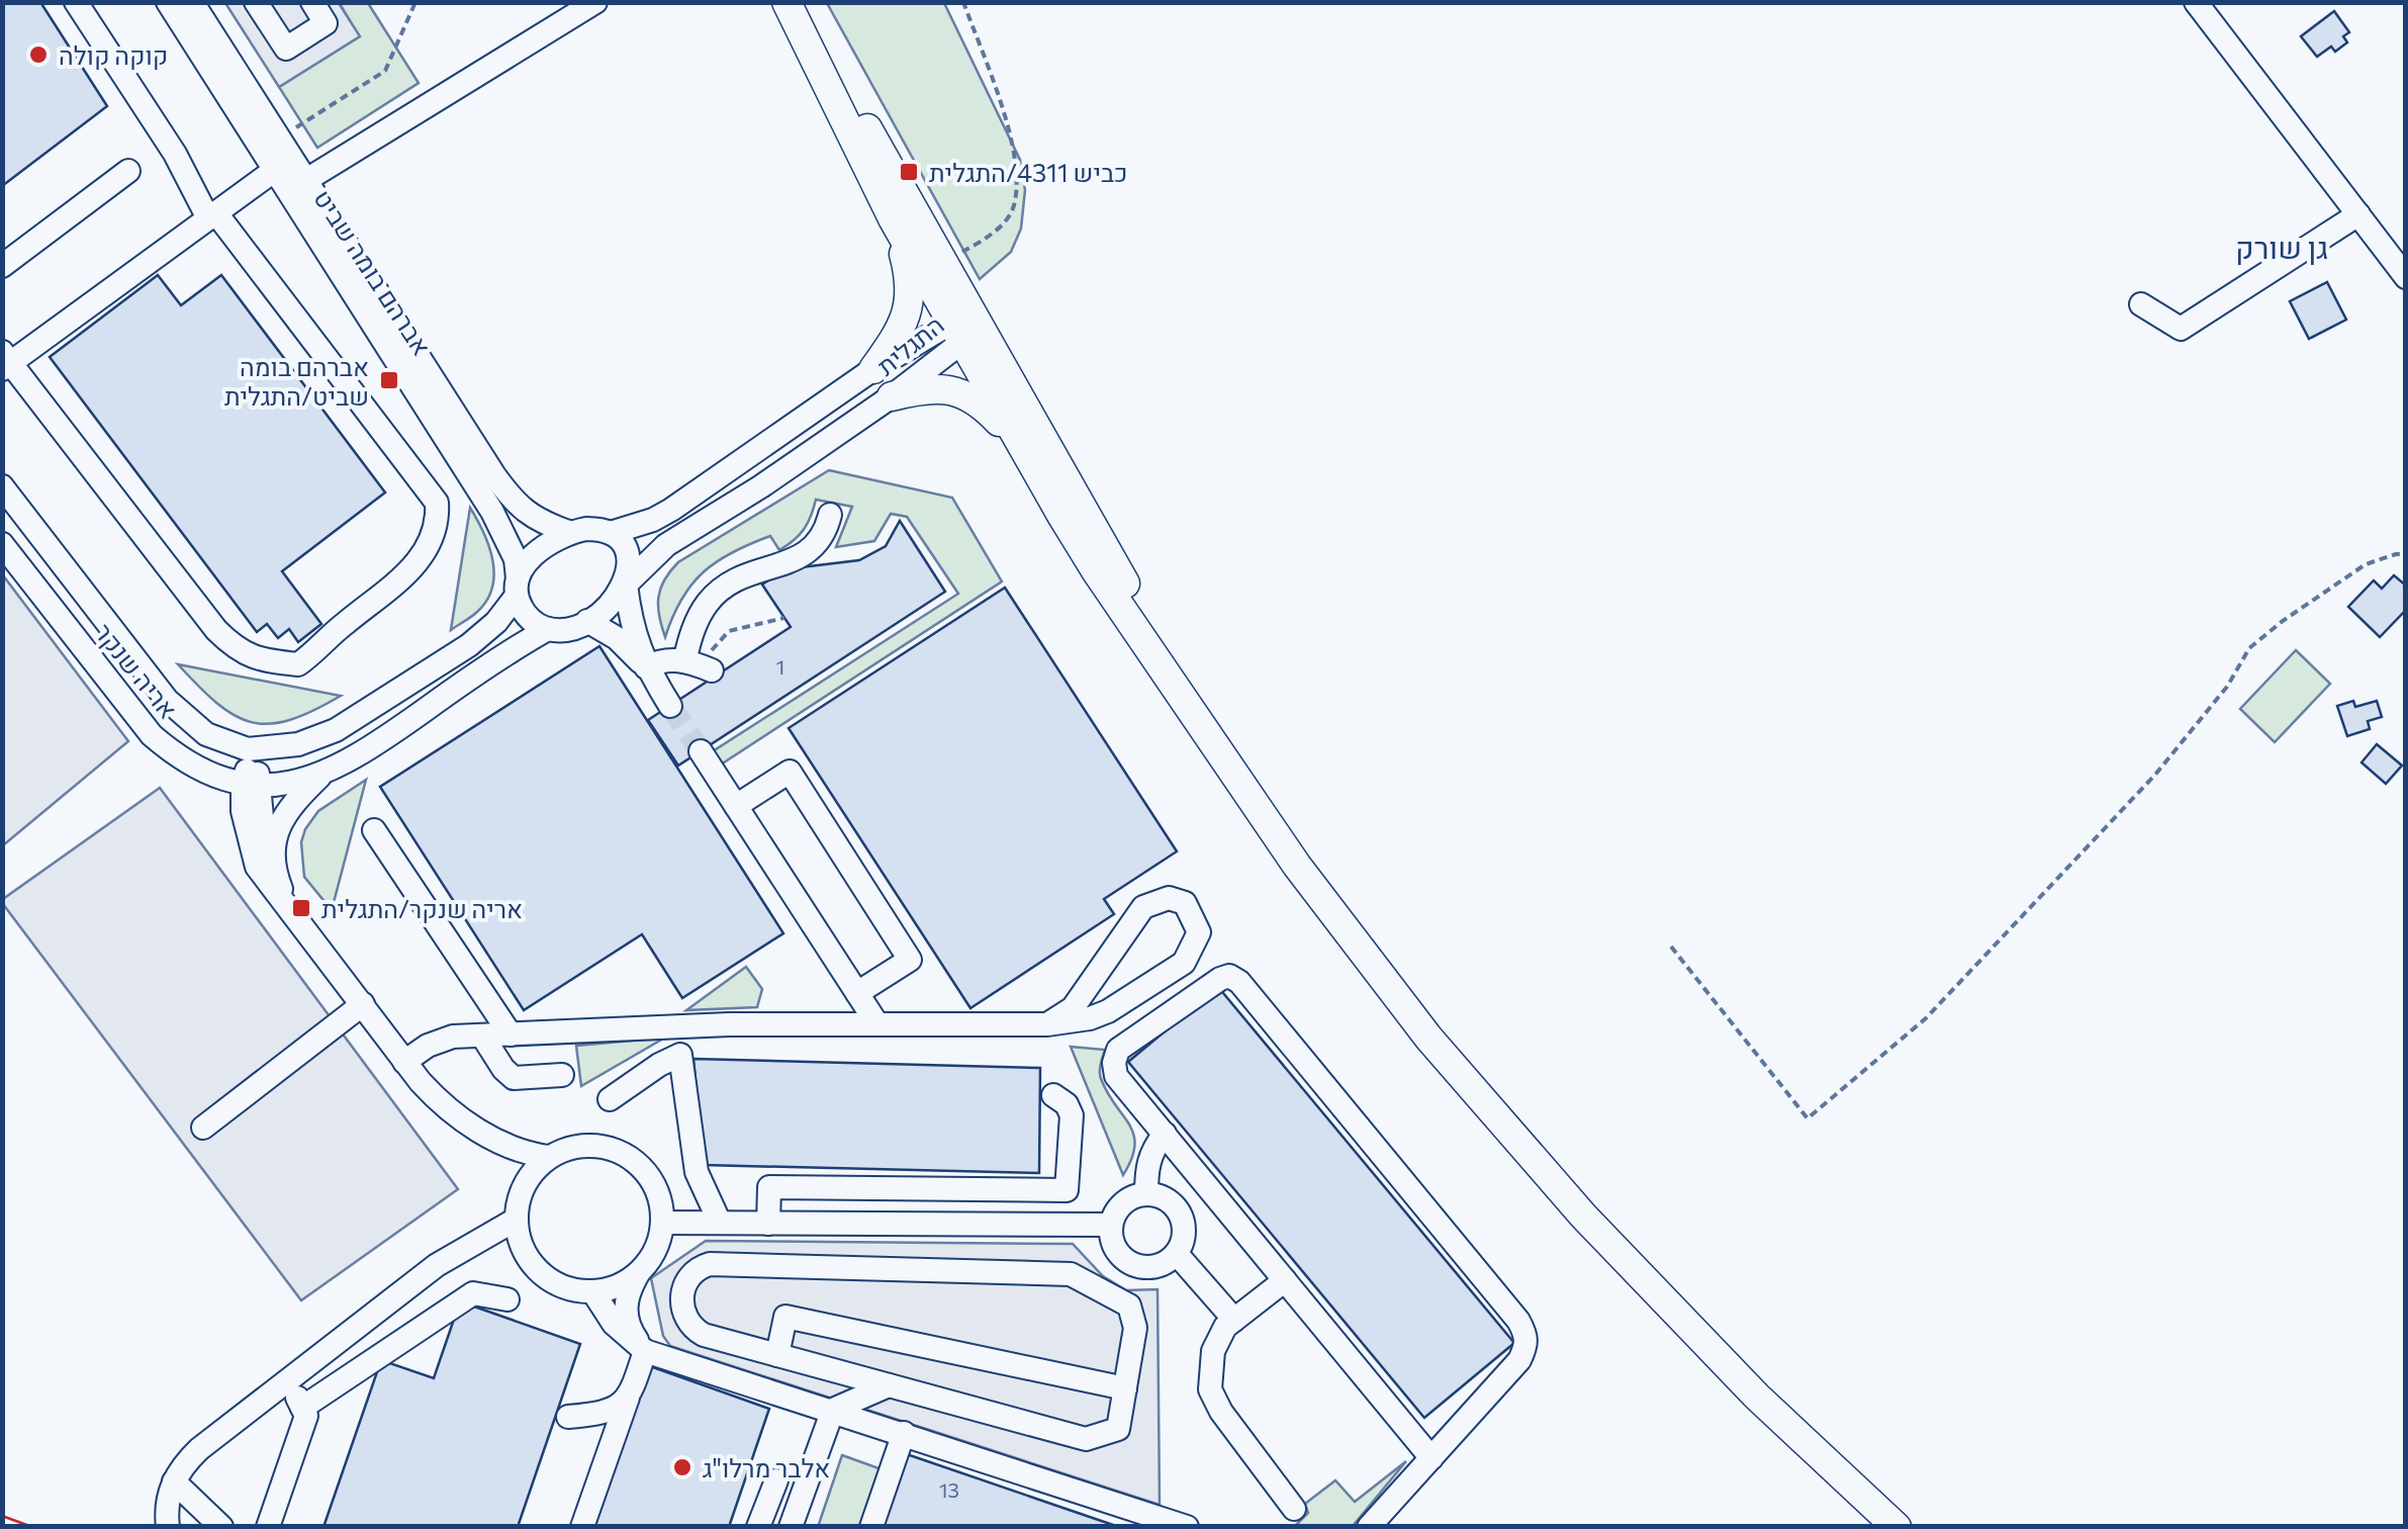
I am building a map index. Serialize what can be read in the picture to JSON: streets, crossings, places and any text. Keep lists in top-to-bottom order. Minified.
{"streets":{"street":["אברהם בומה שביט","התגלית","אריה שנקר"]},"crossings":[["אברהם בומה שביט","התגלית"]],"districts":["גן שורק"],"places":{"other":["קוקה קולה","אלבר מרלו\"ג"],"transit":["כביש 4311/התגלית","אברהם בומה שביט/התגלית","אריה שנקר/התגלית"]},"house_numbers":["1","13"]}
